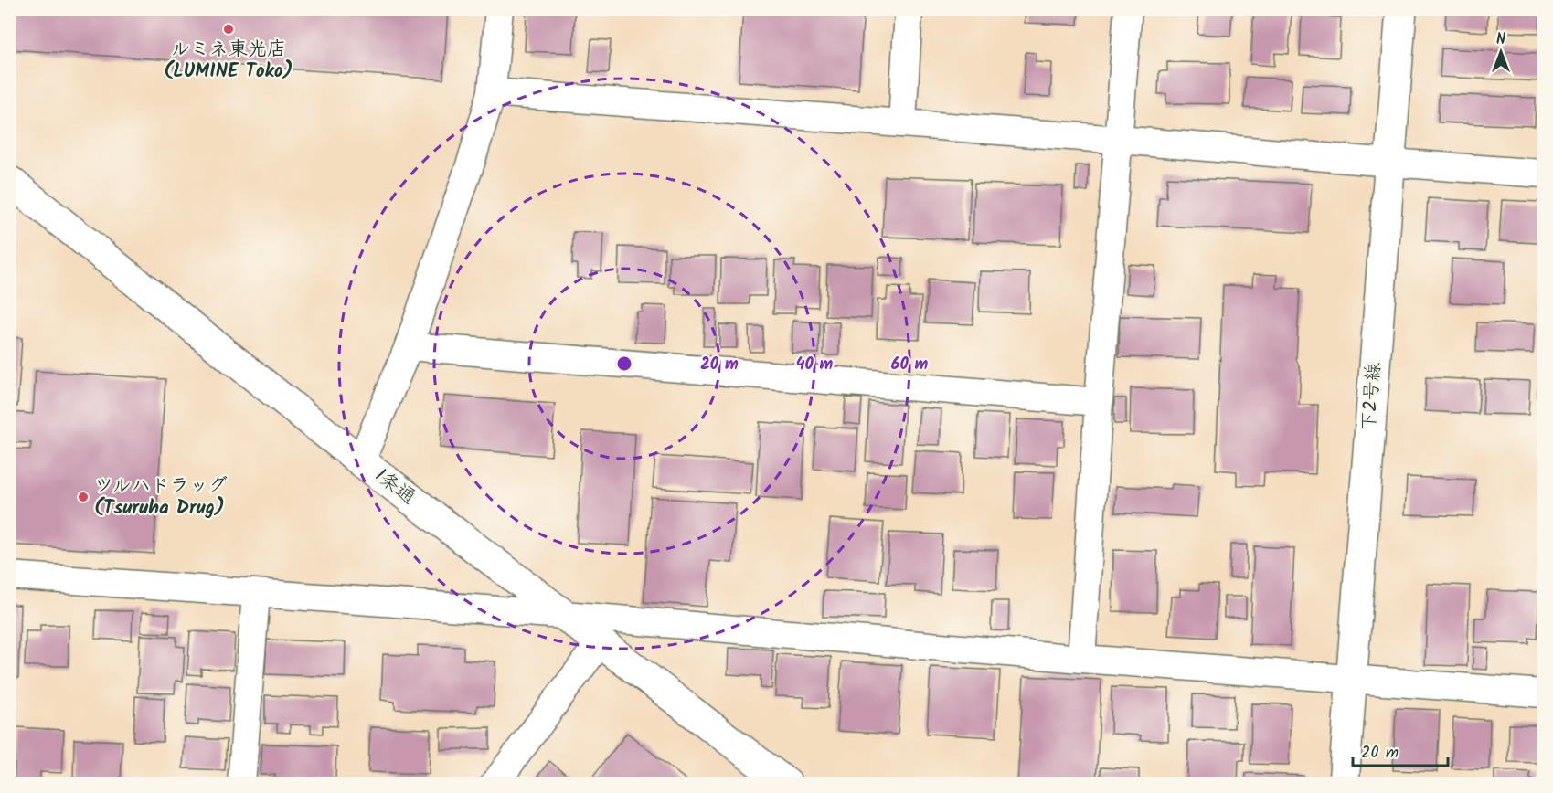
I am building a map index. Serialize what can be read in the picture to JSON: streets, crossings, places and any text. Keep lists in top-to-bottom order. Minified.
{"streets":{"main road":["下2号線","1条通"]},"places":["ルミネ東光店 (LUMINE Toko)","ツルハドラッグ (Tsuruha Drug)"],"scale_bar":"20 m","north":"top","rings":["20 m","40 m","60 m"]}
